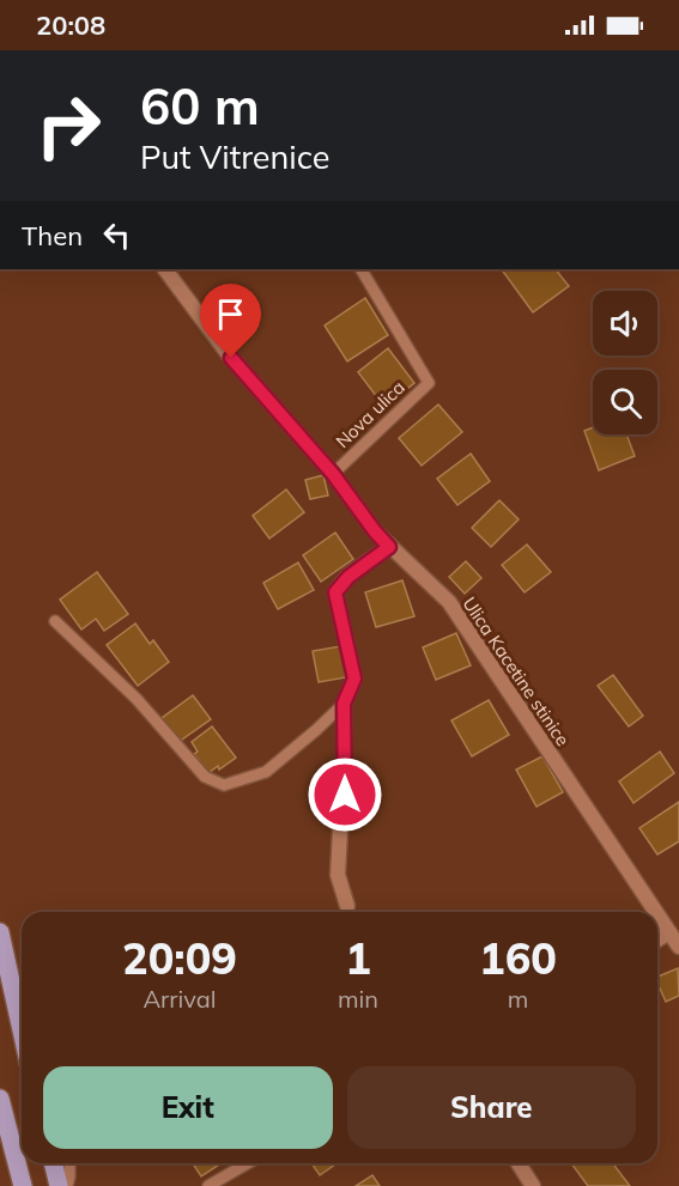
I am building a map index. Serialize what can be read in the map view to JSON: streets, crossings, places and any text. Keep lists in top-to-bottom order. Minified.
{"streets":{"street":["Ulica Kacetine stinice"],"lane":["Nova ulica"]},"crossings":[["Nova ulica","Ulica Kacetine stinice"]],"page":{"status":"20:08","turn":["60 m","Put Vitrenice"],"then":"Then","eta":["20:09","Arrival","1","min","160","m"],"buttons":["Exit","Share"]}}
